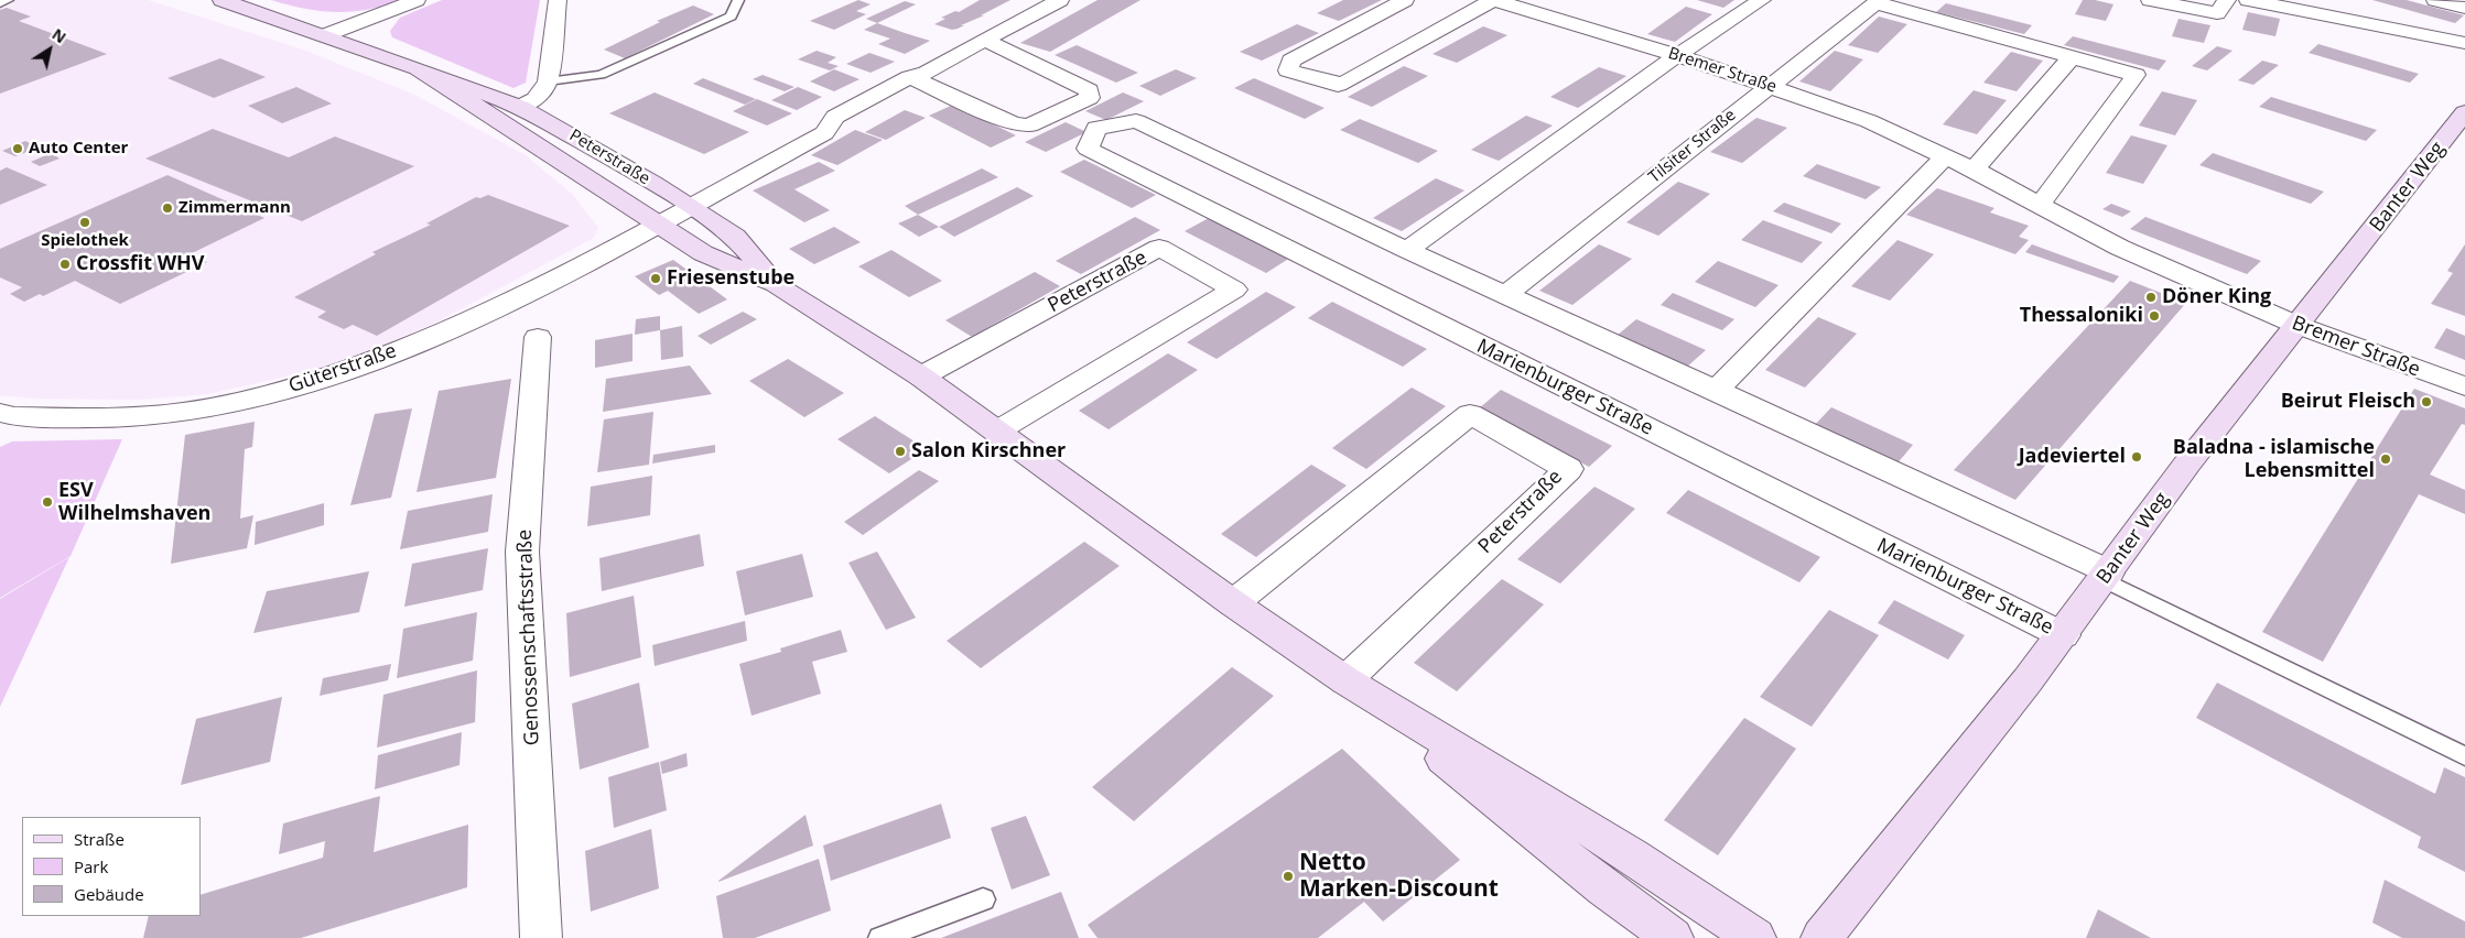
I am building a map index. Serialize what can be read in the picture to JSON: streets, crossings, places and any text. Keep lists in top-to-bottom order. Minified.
{"streets":{"main road":["Peterstraße","Banter Weg"],"street":["Bremer Straße","Tilsiter Straße","Güterstraße","Marienburger Straße","Genossenschaftsstraße"]},"crossings":[["Bremer Straße","Tilsiter Straße"],["Bremer Straße","Banter Weg"],["Peterstraße","Güterstraße"],["Banter Weg","Marienburger Straße"]],"places":["Auto Center","Zimmermann","Spielothek","Crossfit WHV","Friesenstube","Döner King","Thessaloniki","Beirut Fleisch","Salon Kirschner","Jadeviertel","Baladna - islamische Lebensmittel","ESV Wilhelmshaven","Netto Marken-Discount"],"legend":["Straße","Park","Gebäude"],"north":"top right"}
